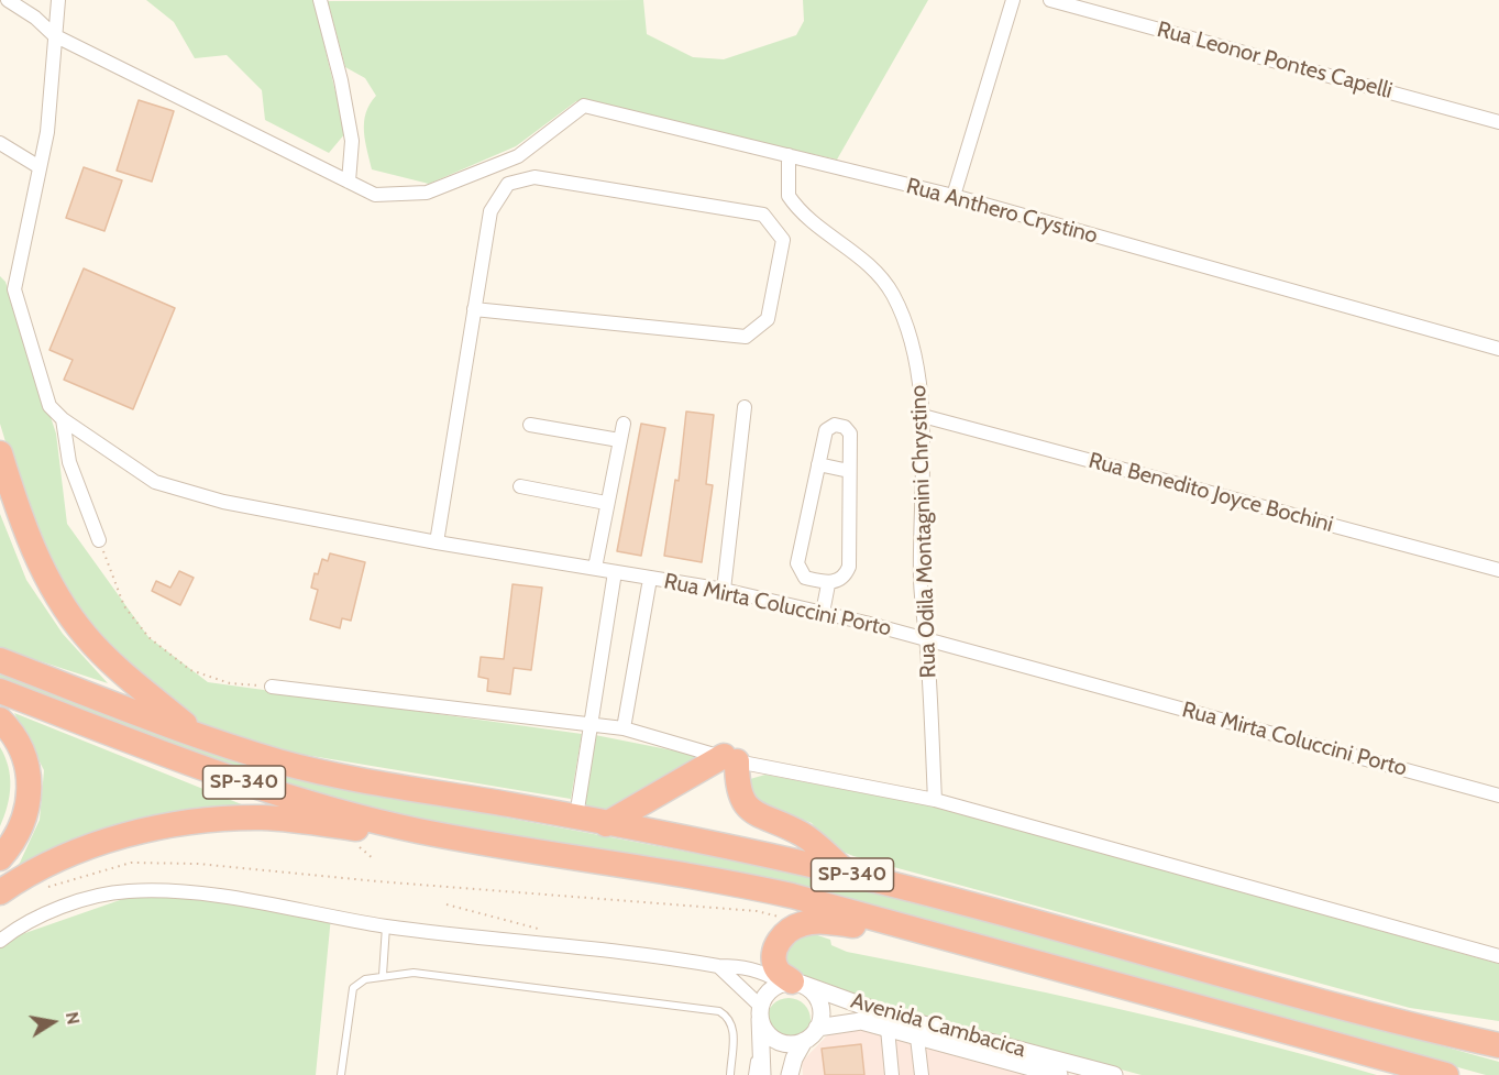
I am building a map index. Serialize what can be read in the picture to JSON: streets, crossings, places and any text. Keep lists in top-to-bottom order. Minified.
{"streets":{"highway":["SP-340"],"street":["Rua Leonor Pontes Capelli","Rua Anthero Crystino","Rua Benedito Joyce Bochini","Rua Odila Montagnini Chrystino","Rua Mirta Coluccini Porto","Avenida Cambacica"]},"crossings":[["Rua Anthero Crystino","Rua Odila Montagnini Chrystino"],["Rua Benedito Joyce Bochini","Rua Odila Montagnini Chrystino"],["Rua Odila Montagnini Chrystino","Rua Mirta Coluccini Porto"]],"north":"right"}
